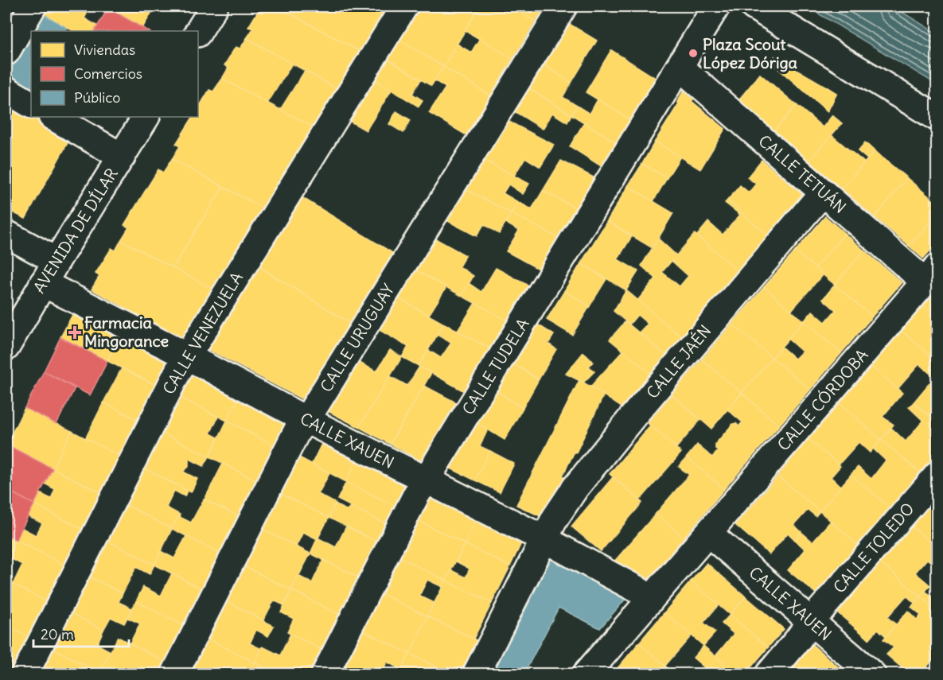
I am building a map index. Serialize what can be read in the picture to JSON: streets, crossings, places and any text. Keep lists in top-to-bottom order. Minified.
{"streets":{"street":["CALLE TETUÁN","AVENIDA DE DÍLAR","CALLE VENEZUELA","CALLE URUGUAY","CALLE JAÉN","CALLE TUDELA","CALLE CÓRDOBA","CALLE XAUEN","CALLE TOLEDO"]},"crossings":[["CALLE TETUÁN","CALLE JAÉN"],["CALLE TETUÁN","CALLE TUDELA"],["CALLE TETUÁN","CALLE CÓRDOBA"],["AVENIDA DE DÍLAR","CALLE XAUEN"],["CALLE VENEZUELA","CALLE XAUEN"],["CALLE URUGUAY","CALLE XAUEN"],["CALLE JAÉN","CALLE XAUEN"],["CALLE TUDELA","CALLE XAUEN"],["CALLE CÓRDOBA","CALLE XAUEN"],["CALLE XAUEN","CALLE TOLEDO"]],"places":{"other":["Plaza Scout López Dóriga"],"health":["Farmacia Mingorance"]},"legend":["Viviendas","Comercios","Público"],"scale_bar":"20 m"}
